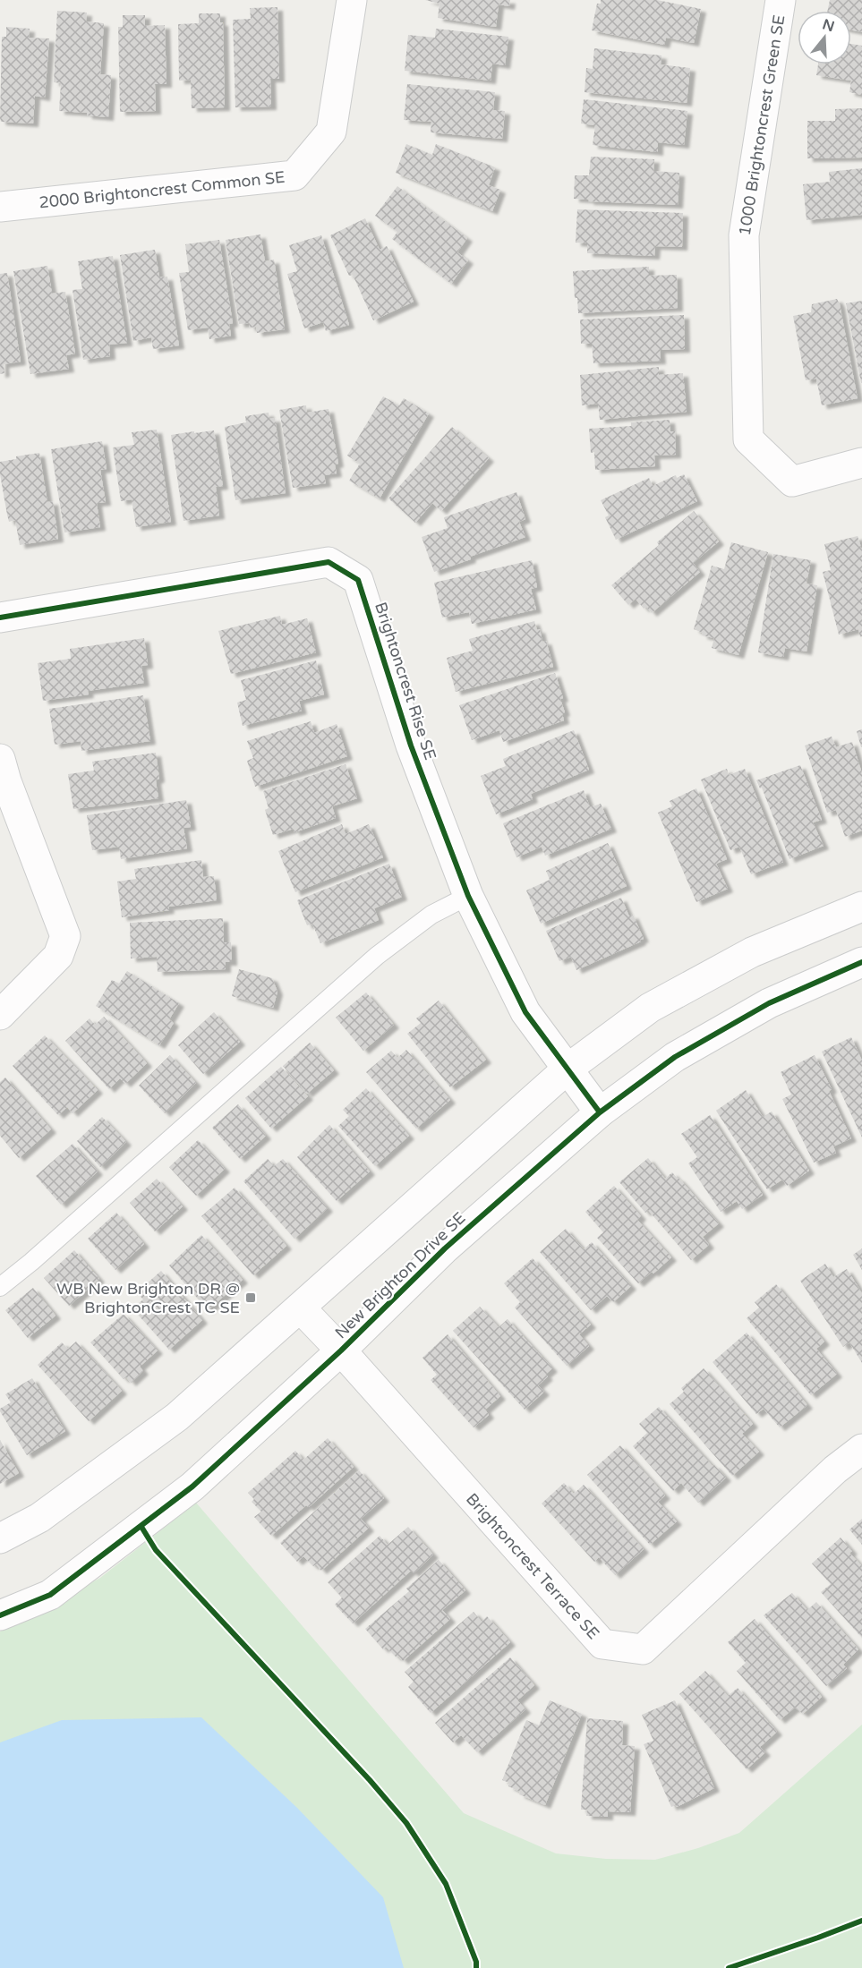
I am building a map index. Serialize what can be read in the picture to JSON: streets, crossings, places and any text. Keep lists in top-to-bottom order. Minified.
{"streets":{"street":["1000 Brightoncrest Green SE","2000 Brightoncrest Common SE","Brightoncrest Rise SE","New Brighton Drive SE","Brightoncrest Terrace SE"]},"crossings":[["Brightoncrest Rise SE","New Brighton Drive SE"],["New Brighton Drive SE","Brightoncrest Terrace SE"]],"places":{"transit":["WB New Brighton DR @ BrightonCrest TC SE"]},"north":"top"}
